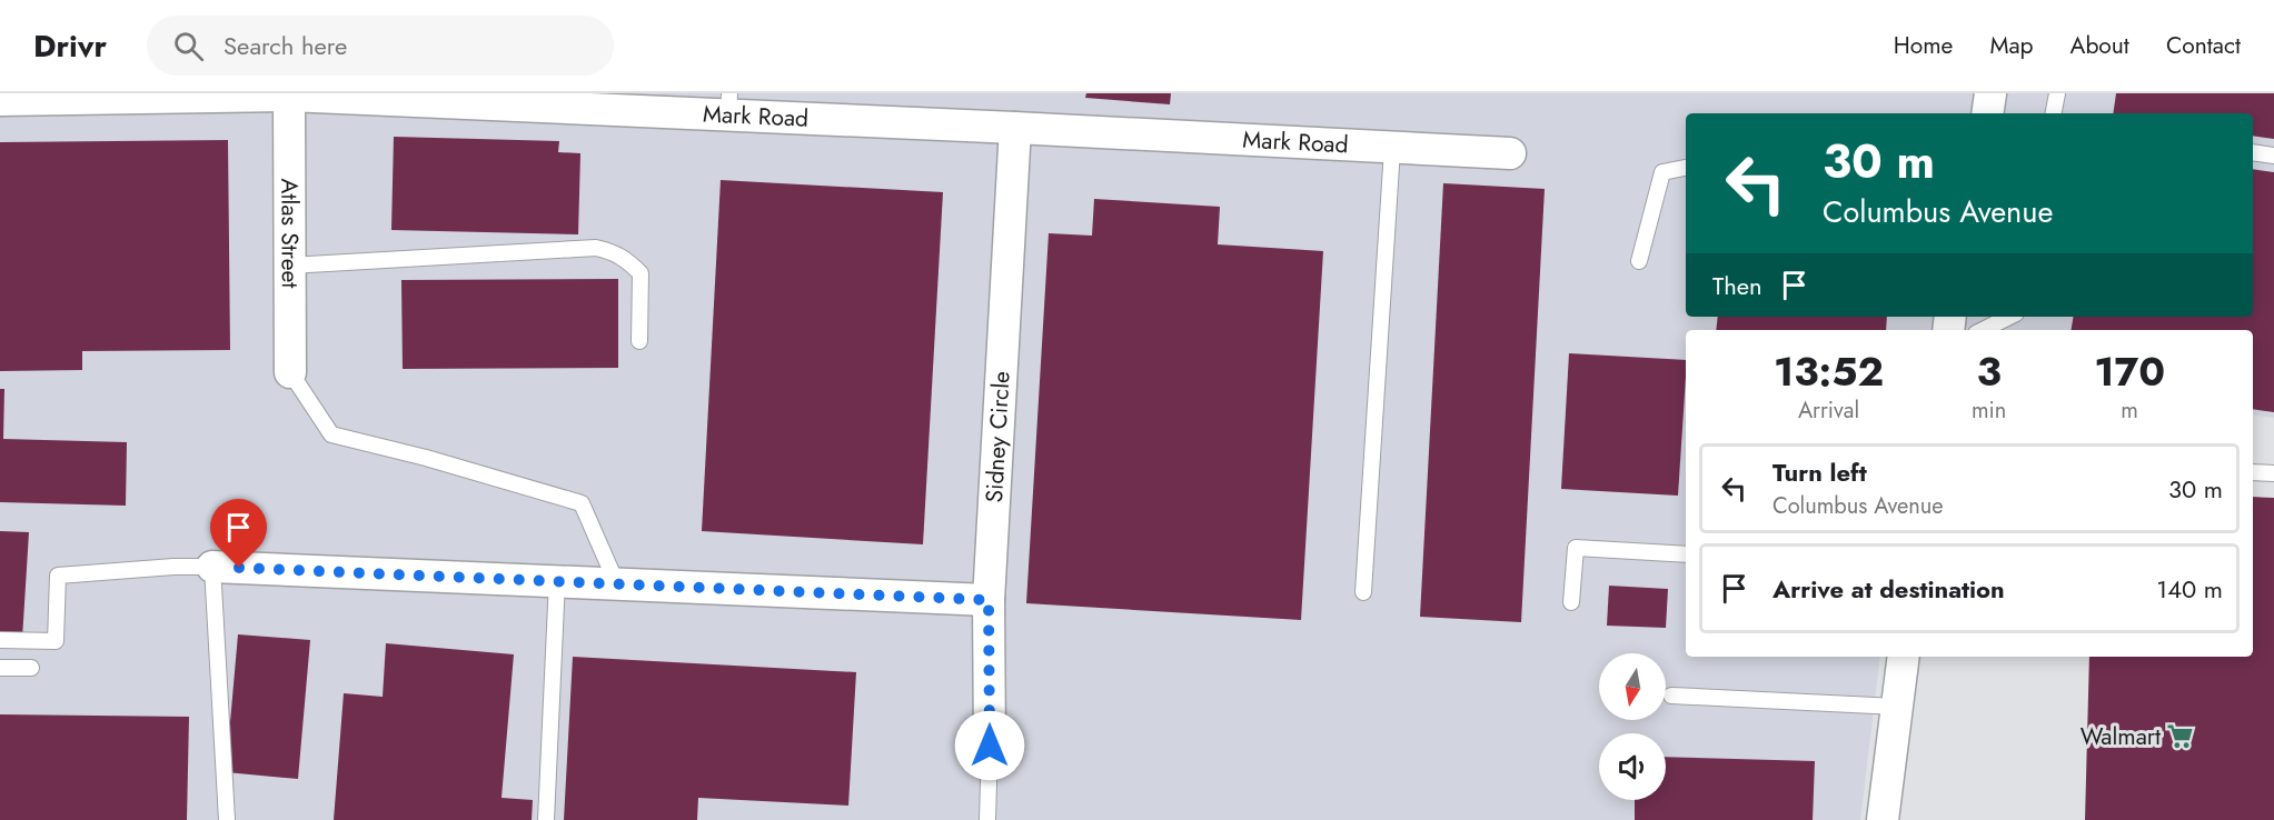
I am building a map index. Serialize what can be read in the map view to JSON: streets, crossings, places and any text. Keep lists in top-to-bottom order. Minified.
{"streets":{"street":["Mark Road","Atlas Street","Sidney Circle"]},"crossings":[["Mark Road","Atlas Street"],["Mark Road","Sidney Circle"]],"places":{"supermarket":["Walmart"]},"north":"bottom","page":{"header":"Drivr","search":"Search here","nav":["Home","Map","About","Contact"],"turn":["30 m","Columbus Avenue"],"then":"Then","eta":["13:52","Arrival","3","min","170","m"],"list":[{"name":"Turn left","note":"Columbus Avenue","value":"30 m"},{"name":"Arrive at destination","value":"140 m"}]}}
